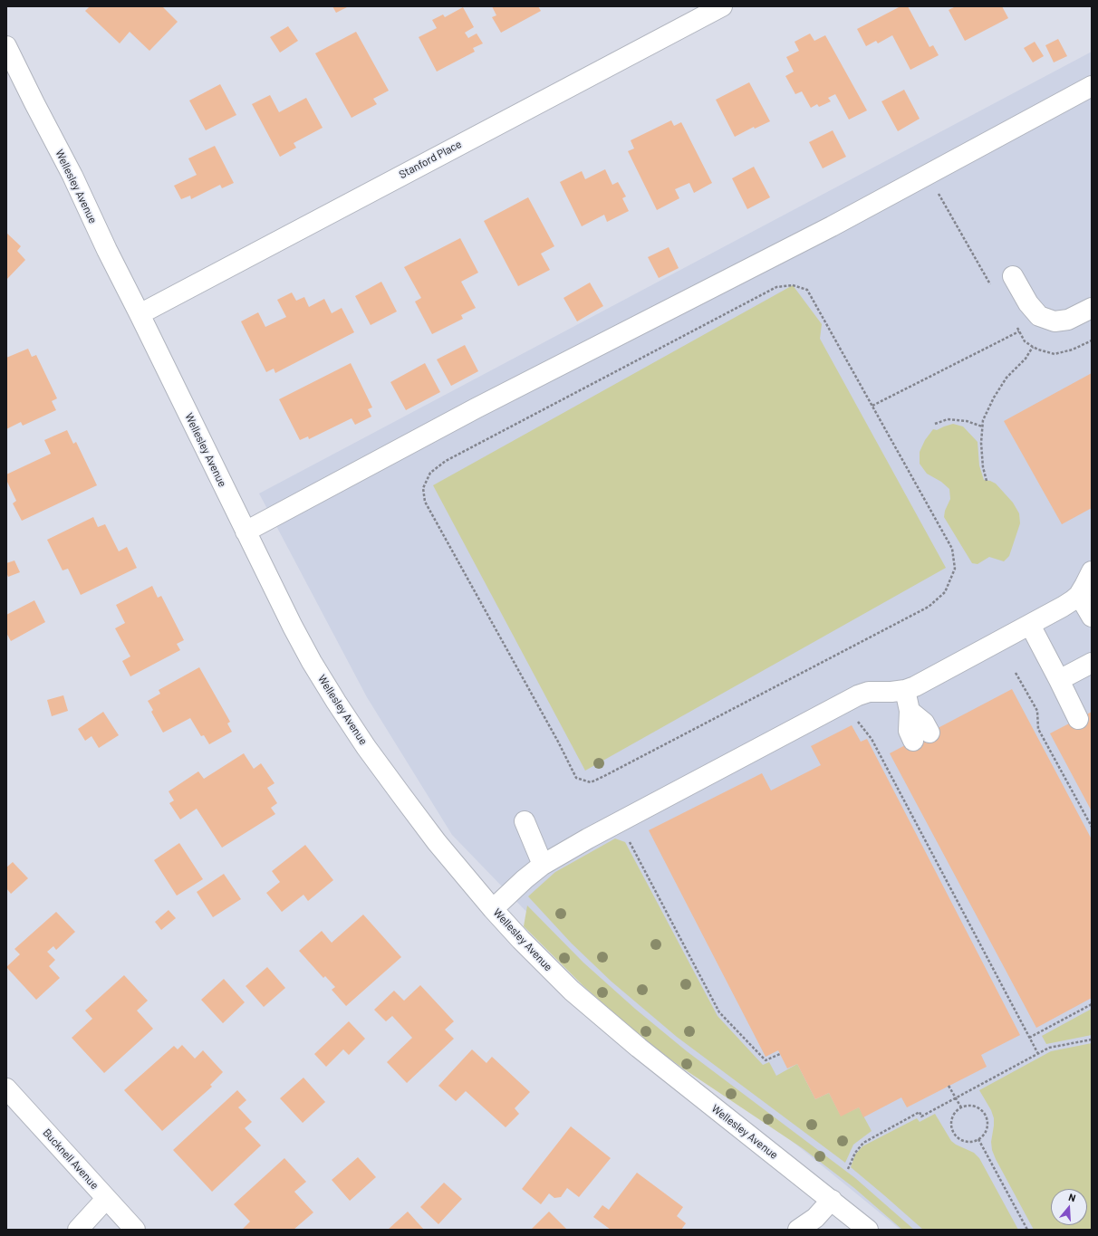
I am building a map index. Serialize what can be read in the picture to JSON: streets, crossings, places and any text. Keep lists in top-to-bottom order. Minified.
{"streets":{"street":["Stanford Place","Wellesley Avenue","Bucknell Avenue"]},"crossings":[["Stanford Place","Wellesley Avenue"]],"north":"top"}
